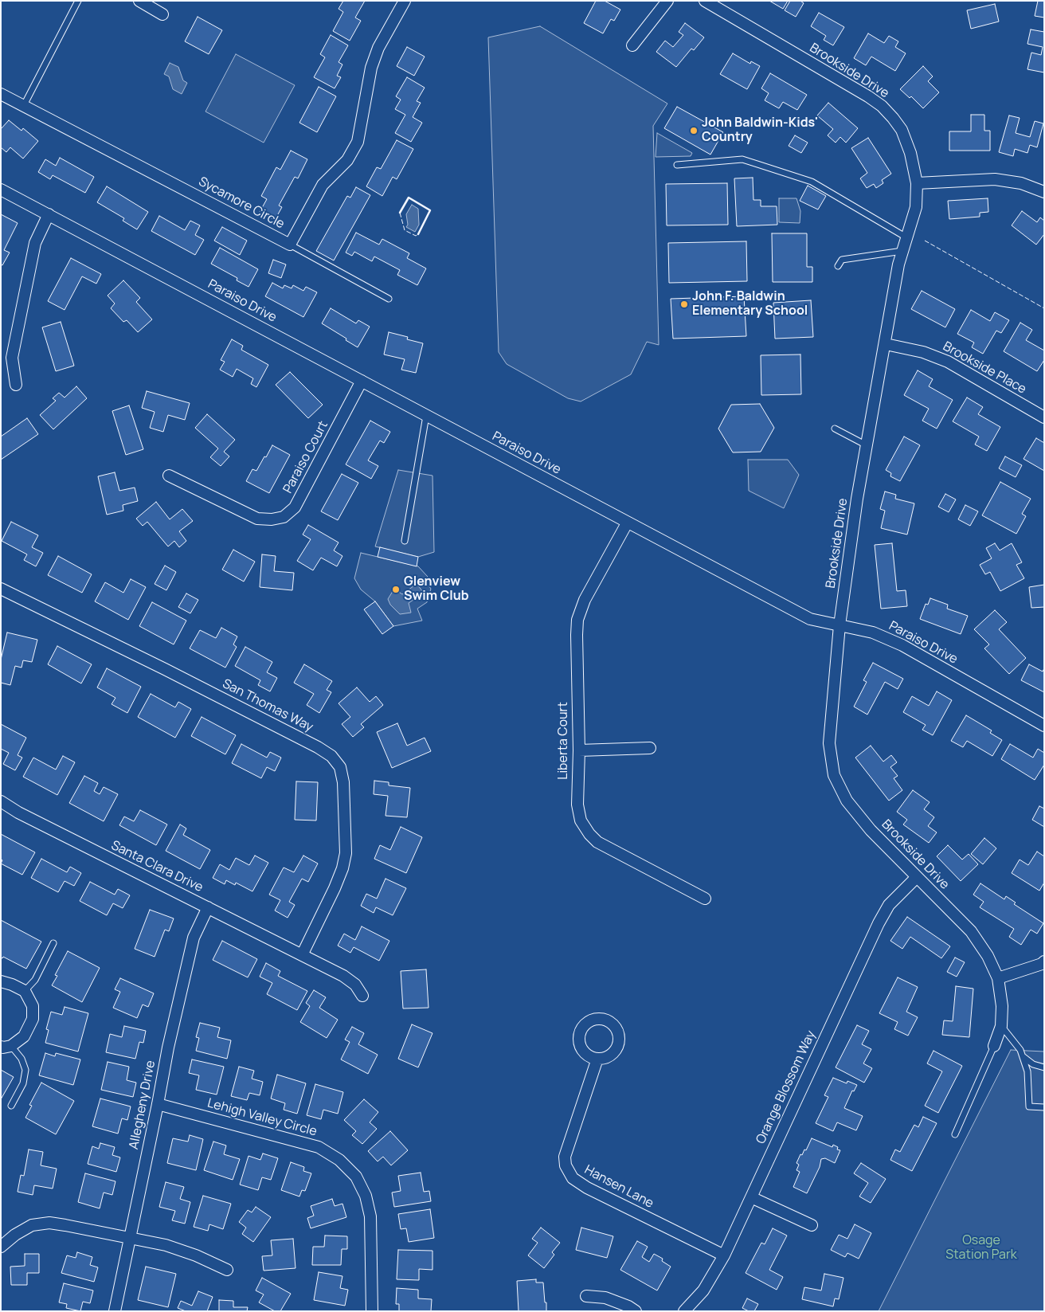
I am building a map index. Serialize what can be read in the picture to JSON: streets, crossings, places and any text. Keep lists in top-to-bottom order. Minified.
{"streets":{"street":["Brookside Drive","Sycamore Circle","Paraiso Drive","Brookside Place","Paraiso Court","San Thomas Way","Liberta Court","Santa Clara Drive","Orange Blossom Way","Allegheny Drive","Lehigh Valley Circle","Hansen Lane"]},"crossings":[["Brookside Drive","Paraiso Drive"],["Brookside Drive","Brookside Place"],["Brookside Drive","Orange Blossom Way"],["Paraiso Drive","Paraiso Court"],["Paraiso Drive","Liberta Court"],["San Thomas Way","Santa Clara Drive"],["Santa Clara Drive","Allegheny Drive"],["Orange Blossom Way","Hansen Lane"],["Allegheny Drive","Lehigh Valley Circle"]],"parks":["Osage Station Park"],"places":["John Baldwin-Kids' Country","John F. Baldwin Elementary School","Glenview Swim Club"]}
